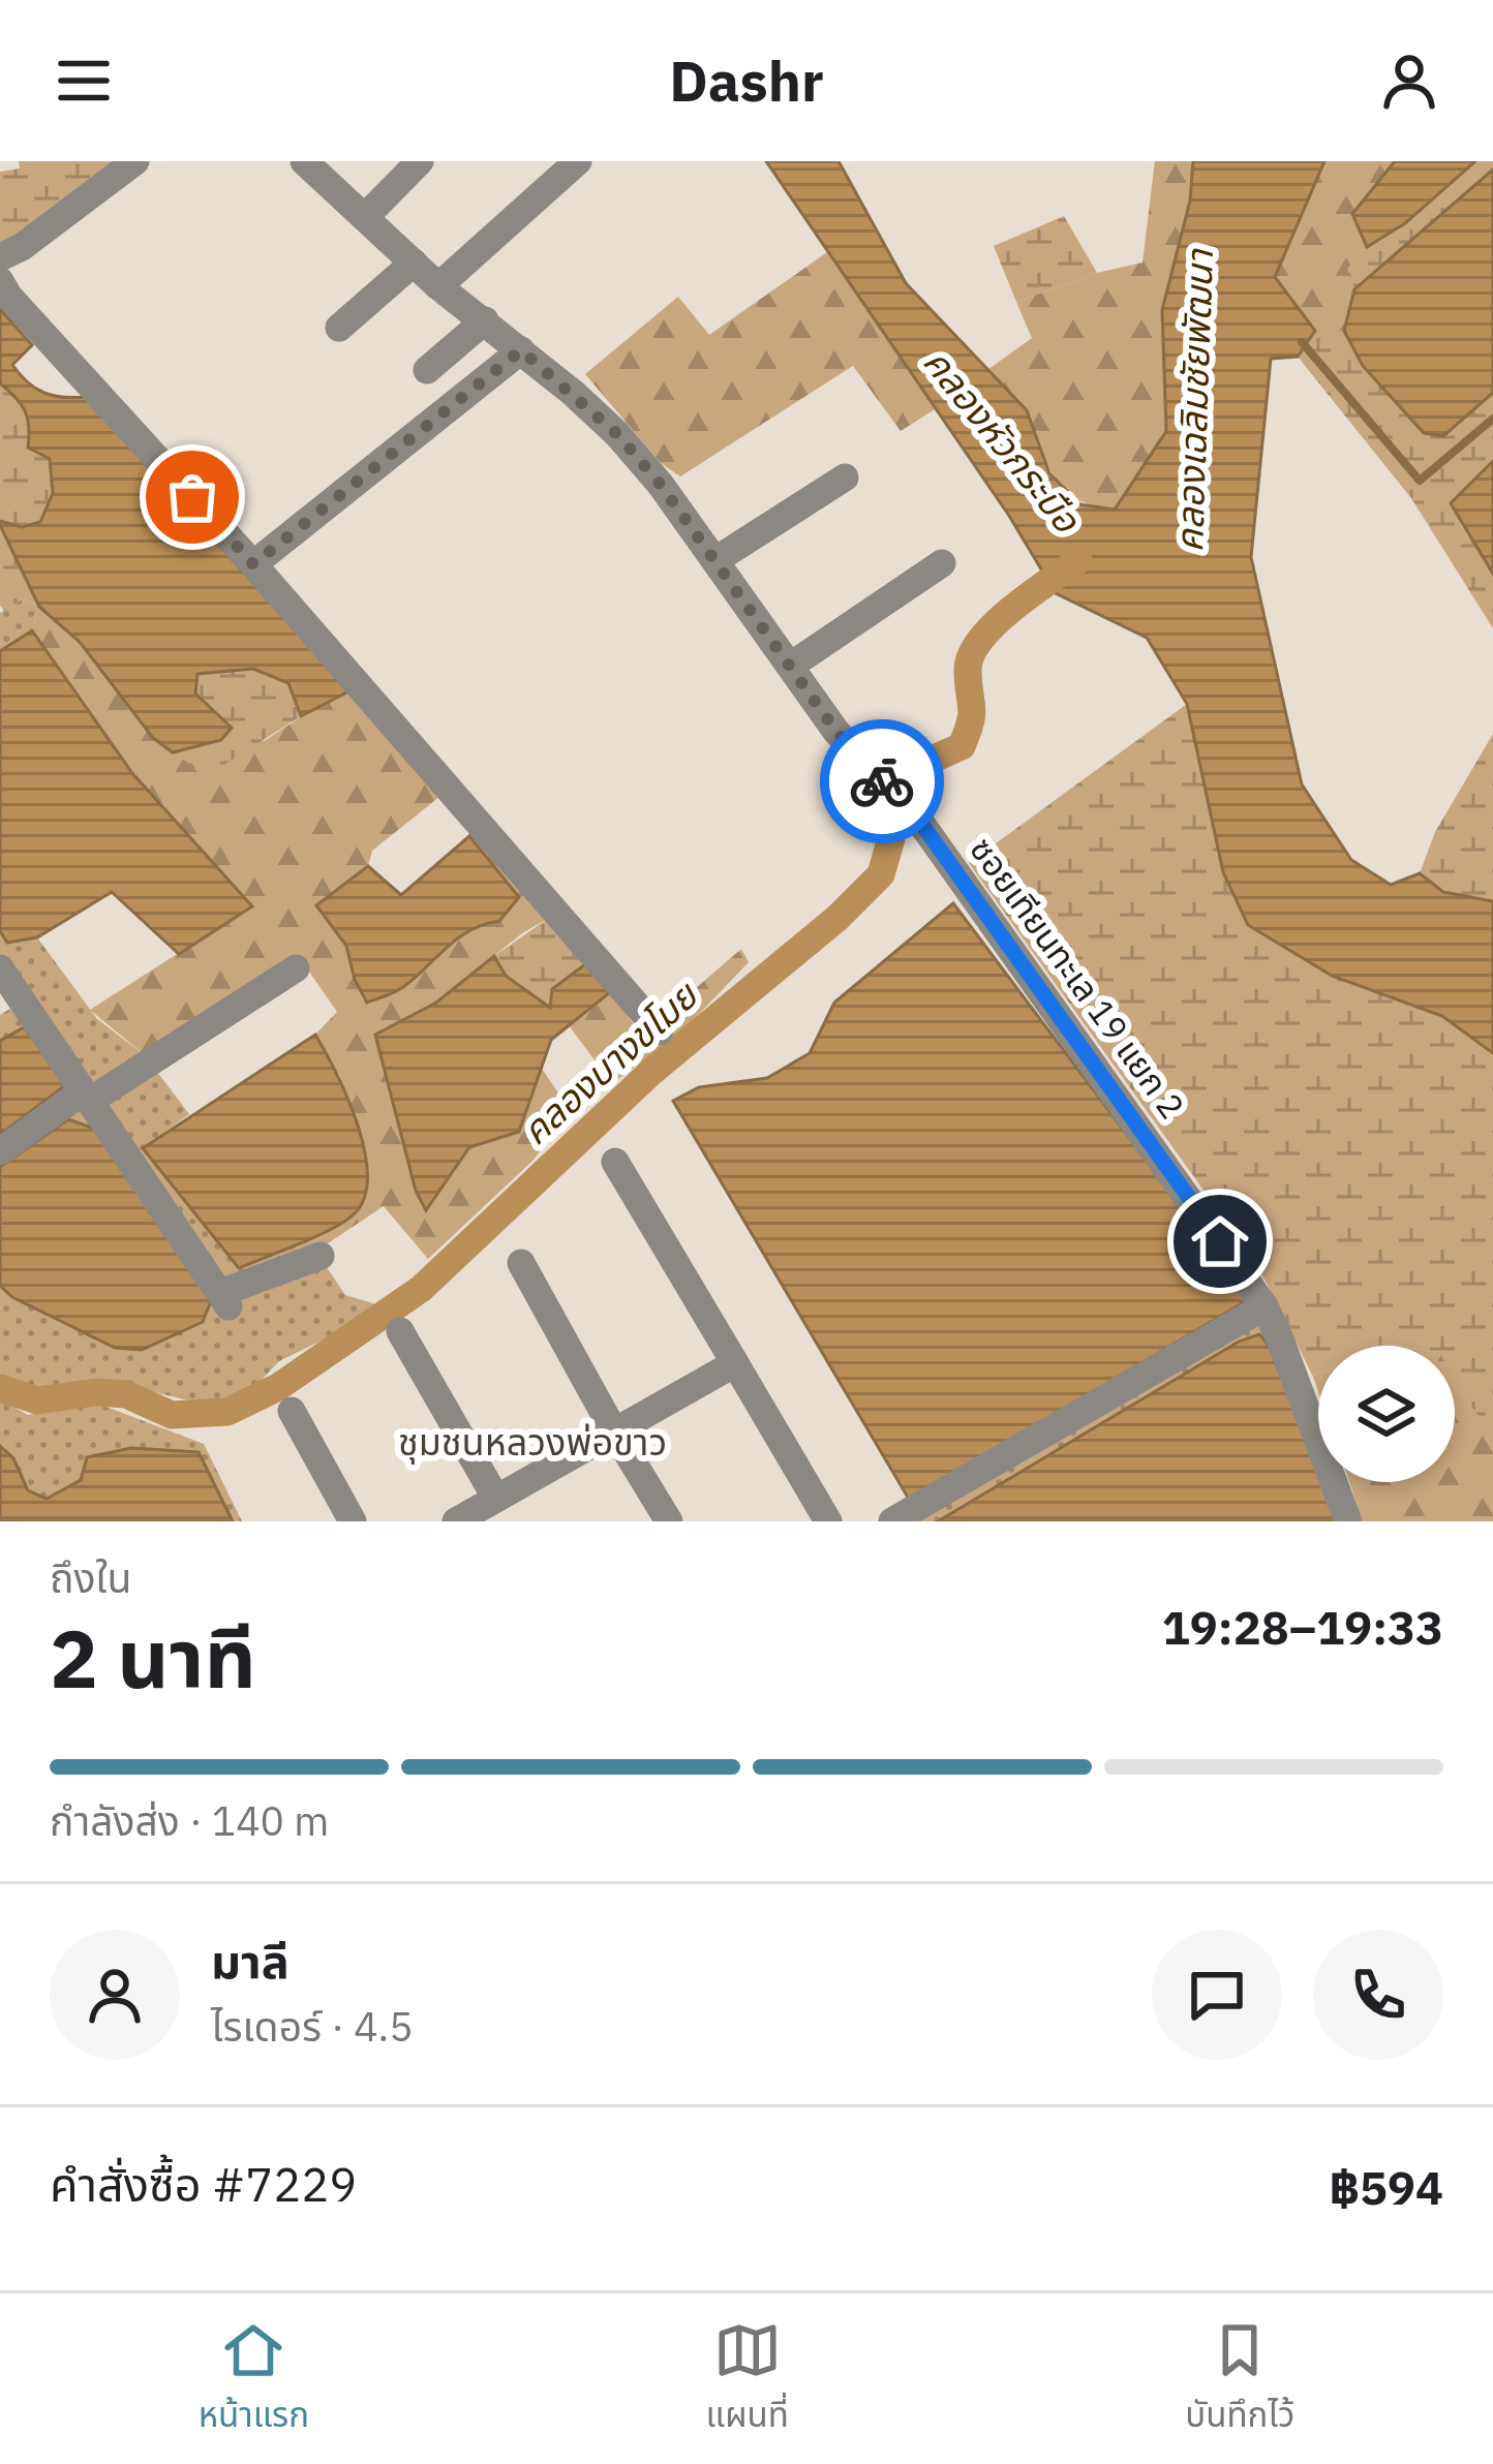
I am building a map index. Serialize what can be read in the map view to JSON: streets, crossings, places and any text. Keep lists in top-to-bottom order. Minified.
{"streets":{"street":["ซอยเทียนทะเล 19 แยก 2"]},"districts":["ชุมชนหลวงพ่อขาว"],"water":["คลองเฉลิมชัยพัฒนา","คลองหัวกระบือ","คลองบางขโมย"],"page":{"header":"Dashr","heading":["2 นาที","ถึงใน","19:28–19:33"],"panel":["มาลี","ไรเดอร์ · 4.5","คำสั่งซื้อ #7229","฿594"],"bar":"กำลังส่ง · 140 m","tabs":["หน้าแรก","แผนที่","บันทึกไว้"]}}
